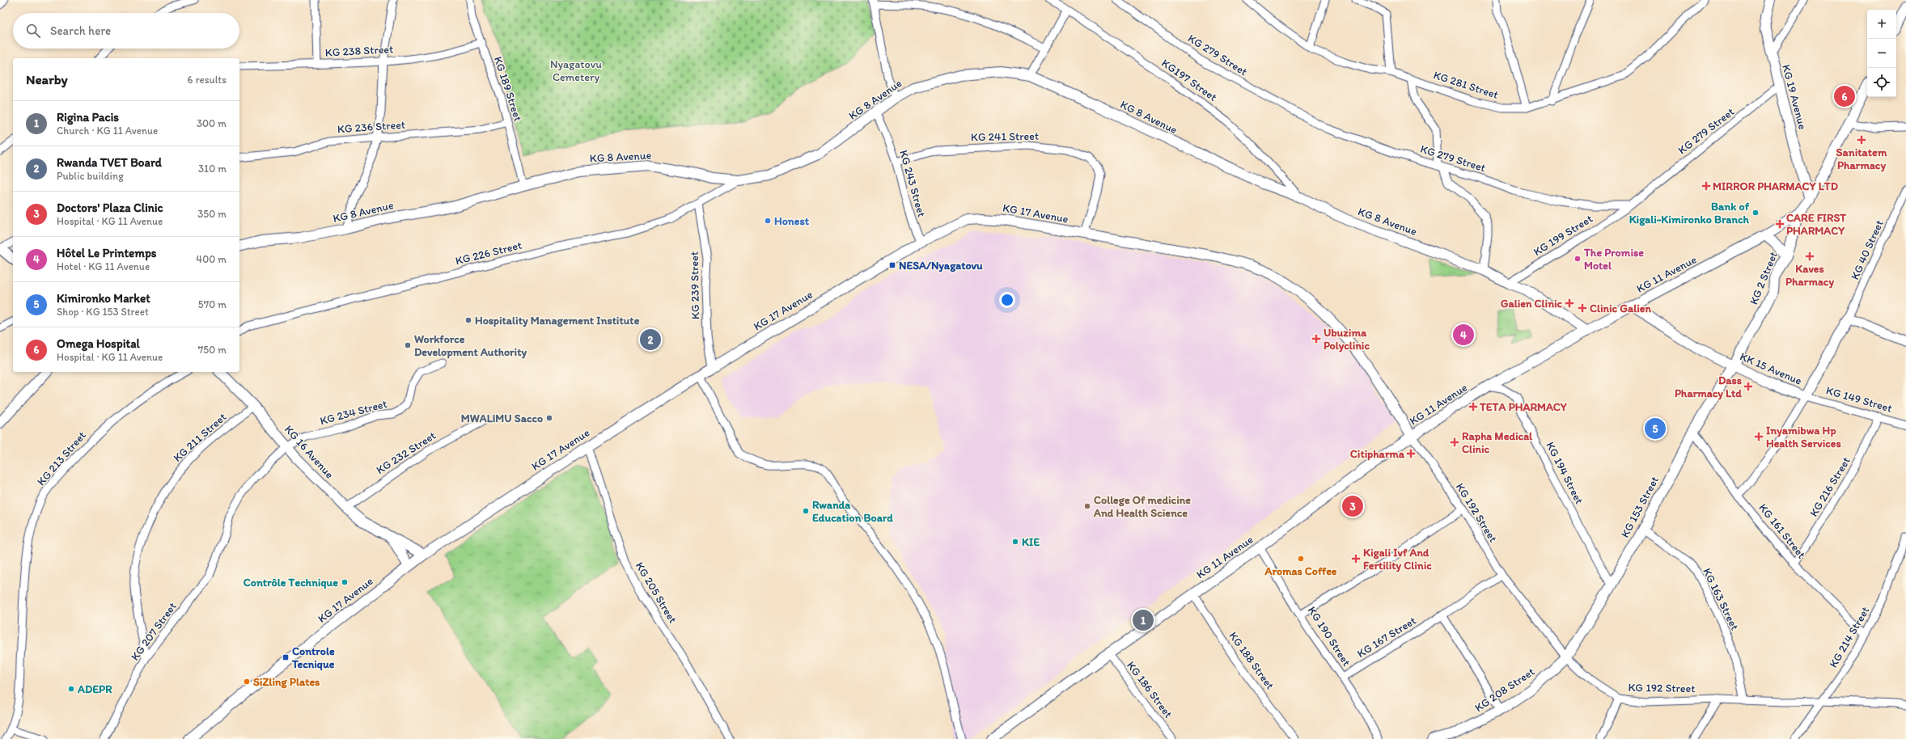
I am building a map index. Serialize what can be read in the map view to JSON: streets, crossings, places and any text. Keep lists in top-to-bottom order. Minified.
{"streets":{"street":["KG 238 Street","KG 279 Street","KG197 Street","KG 281 Street","KG 189 Street","KG 19 Avenue","KG 8 Avenue","KG 236 Street","KG 241 Street","KG 243 Street","KG 17 Avenue","KG 199 Street","KG 40 Street","KG 226 Street","KG 11 Avenue","KG 2 Street","KG 239 Street","KK 15 Avenue","KG 149 Street","KG 234 Street","KG 211 Street","KG 16 Avenue","KG 232 Street","KG 213 Street","KG 194 Street","KG 216 Street","KG 153 Street","KG 192 Street","KG 161 Street","KG 205 Street","KG 163 Street","KG 207 Street","KG 190 Street","KG 167 Street","KG 214 Street","KG 188 Street","KG 186 Street","KG 208 Street"]},"crossings":[["KG 238 Street","KG 189 Street"],["KG 279 Street","KG 19 Avenue"],["KG 279 Street","KG 199 Street"],["KG197 Street","KG 8 Avenue"],["KG 189 Street","KG 8 Avenue"],["KG 189 Street","KG 236 Street"],["KG 19 Avenue","KG 11 Avenue"],["KG 8 Avenue","KG 243 Street"],["KG 8 Avenue","KG 199 Street"],["KG 8 Avenue","KG 226 Street"],["KG 8 Avenue","KG 11 Avenue"],["KG 241 Street","KG 243 Street"],["KG 241 Street","KG 17 Avenue"],["KG 243 Street","KG 17 Avenue"],["KG 17 Avenue","KG 11 Avenue"],["KG 17 Avenue","KG 239 Street"],["KG 17 Avenue","KG 16 Avenue"],["KG 17 Avenue","KG 192 Street"],["KG 17 Avenue","KG 205 Street"],["KG 40 Street","KK 15 Avenue"],["KG 226 Street","KG 239 Street"],["KG 11 Avenue","KG 2 Street"],["KG 11 Avenue","KK 15 Avenue"],["KG 11 Avenue","KG 194 Street"],["KG 11 Avenue","KG 192 Street"],["KG 11 Avenue","KG 190 Street"],["KG 11 Avenue","KG 188 Street"],["KG 11 Avenue","KG 186 Street"],["KG 2 Street","KK 15 Avenue"],["KG 2 Street","KG 153 Street"],["KK 15 Avenue","KG 149 Street"],["KK 15 Avenue","KG 153 Street"],["KG 149 Street","KG 216 Street"],["KG 234 Street","KG 16 Avenue"],["KG 234 Street","KG 207 Street"],["KG 211 Street","KG 16 Avenue"],["KG 211 Street","KG 207 Street"],["KG 16 Avenue","KG 232 Street"],["KG 194 Street","KG 153 Street"],["KG 216 Street","KG 161 Street"],["KG 153 Street","KG 192 Street"],["KG 153 Street","KG 161 Street"],["KG 153 Street","KG 163 Street"],["KG 153 Street","KG 208 Street"],["KG 192 Street","KG 163 Street"],["KG 192 Street","KG 167 Street"],["KG 192 Street","KG 214 Street"],["KG 192 Street","KG 208 Street"],["KG 161 Street","KG 214 Street"],["KG 190 Street","KG 167 Street"]],"parks":["Nyagatovu Cemetery"],"places":{"health":["Sanitatem Pharmacy","MIRROR PHARMACY LTD","CARE FIRST PHARMACY","Kaves Pharmacy","Galien Clinic","Clinic Galien","Ubuzima Polyclinic","Dass Pharmacy Ltd","TETA PHARMACY","Inyamibwa Hp Health Services","Rapha Medical Clinic","Citipharma","Kigali Ivf And Fertility Clinic"],"other":["Bank of Kigali-Kimironko Branch","Honest","The Promise Motel","Hospitality Management Institute","Workforce Development Authority","MWALIMU Sacco","College Of medicine And Health Science","Rwanda Education Board","KIE","Aromas Coffee","Contrôle Technique","SiZling Plates","ADEPR"],"transit":["NESA/Nyagatovu","Controle Tecnique"]},"page":{"map_buttons":["+","−"],"search":"Search here","heading":["Nearby","6 results"],"pins":["6","4","2","5","3","1"],"list":[{"mark":"1","name":"Rigina Pacis","note":"Church · KG 11 Avenue","value":"300 m"},{"mark":"2","name":"Rwanda TVET Board","note":"Public building","value":"310 m"},{"mark":"3","name":"Doctors' Plaza Clinic","note":"Hospital · KG 11 Avenue","value":"350 m"},{"mark":"4","name":"Hôtel Le Printemps","note":"Hotel · KG 11 Avenue","value":"400 m"},{"mark":"5","name":"Kimironko Market","note":"Shop · KG 153 Street","value":"570 m"},{"mark":"6","name":"Omega Hospital","note":"Hospital · KG 11 Avenue","value":"750 m"}]}}
